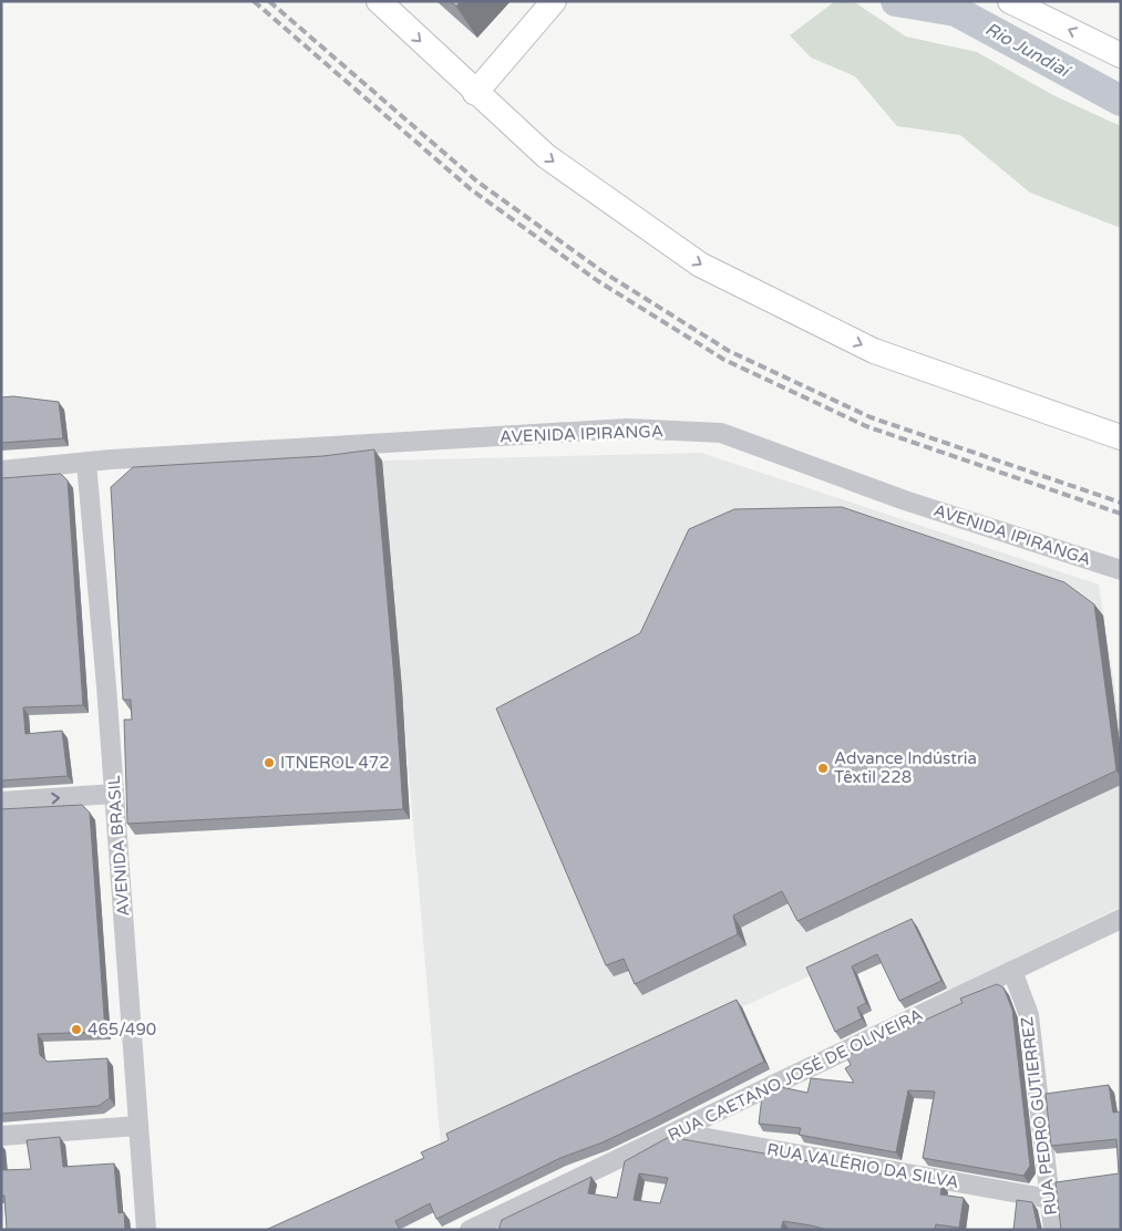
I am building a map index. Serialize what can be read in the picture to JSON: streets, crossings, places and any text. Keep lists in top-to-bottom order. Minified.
{"streets":{"street":["AVENIDA IPIRANGA","AVENIDA BRASIL","RUA CAETANO JOSÉ DE OLIVEIRA","RUA PEDRO GUTIERREZ","RUA VALÉRIO DA SILVA"]},"crossings":[["AVENIDA IPIRANGA","AVENIDA BRASIL"],["RUA CAETANO JOSÉ DE OLIVEIRA","RUA PEDRO GUTIERREZ"],["RUA CAETANO JOSÉ DE OLIVEIRA","RUA VALÉRIO DA SILVA"],["RUA PEDRO GUTIERREZ","RUA VALÉRIO DA SILVA"]],"water":["Rio Jundiaí"],"places":["ITNEROL 472","Advance Indústria Têxtil 228","465/490"]}
